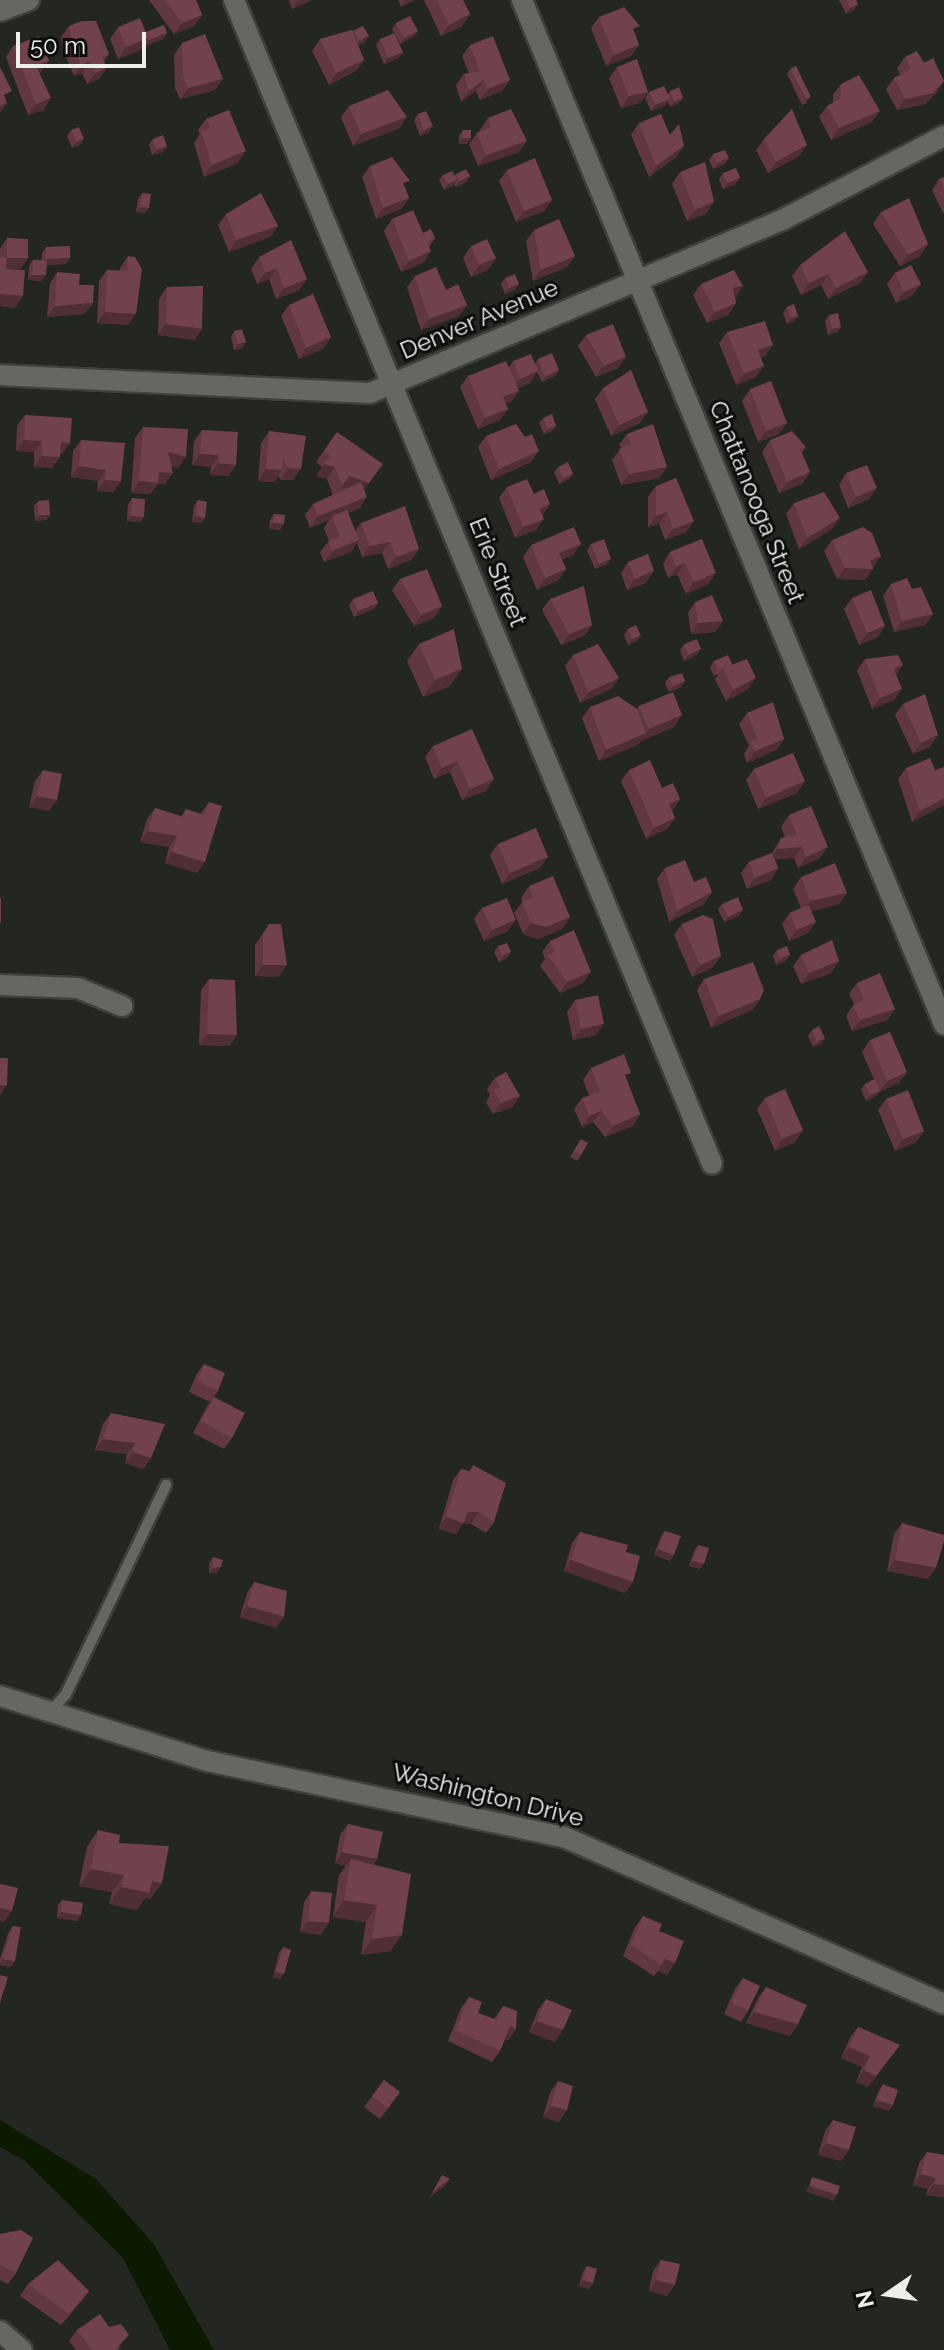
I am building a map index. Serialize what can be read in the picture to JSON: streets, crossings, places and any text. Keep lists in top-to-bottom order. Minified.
{"streets":{"street":["Denver Avenue","Chattanooga Street","Erie Street","Washington Drive"]},"crossings":[["Denver Avenue","Chattanooga Street"],["Denver Avenue","Erie Street"]],"scale_bar":"50 m","north":"left"}
